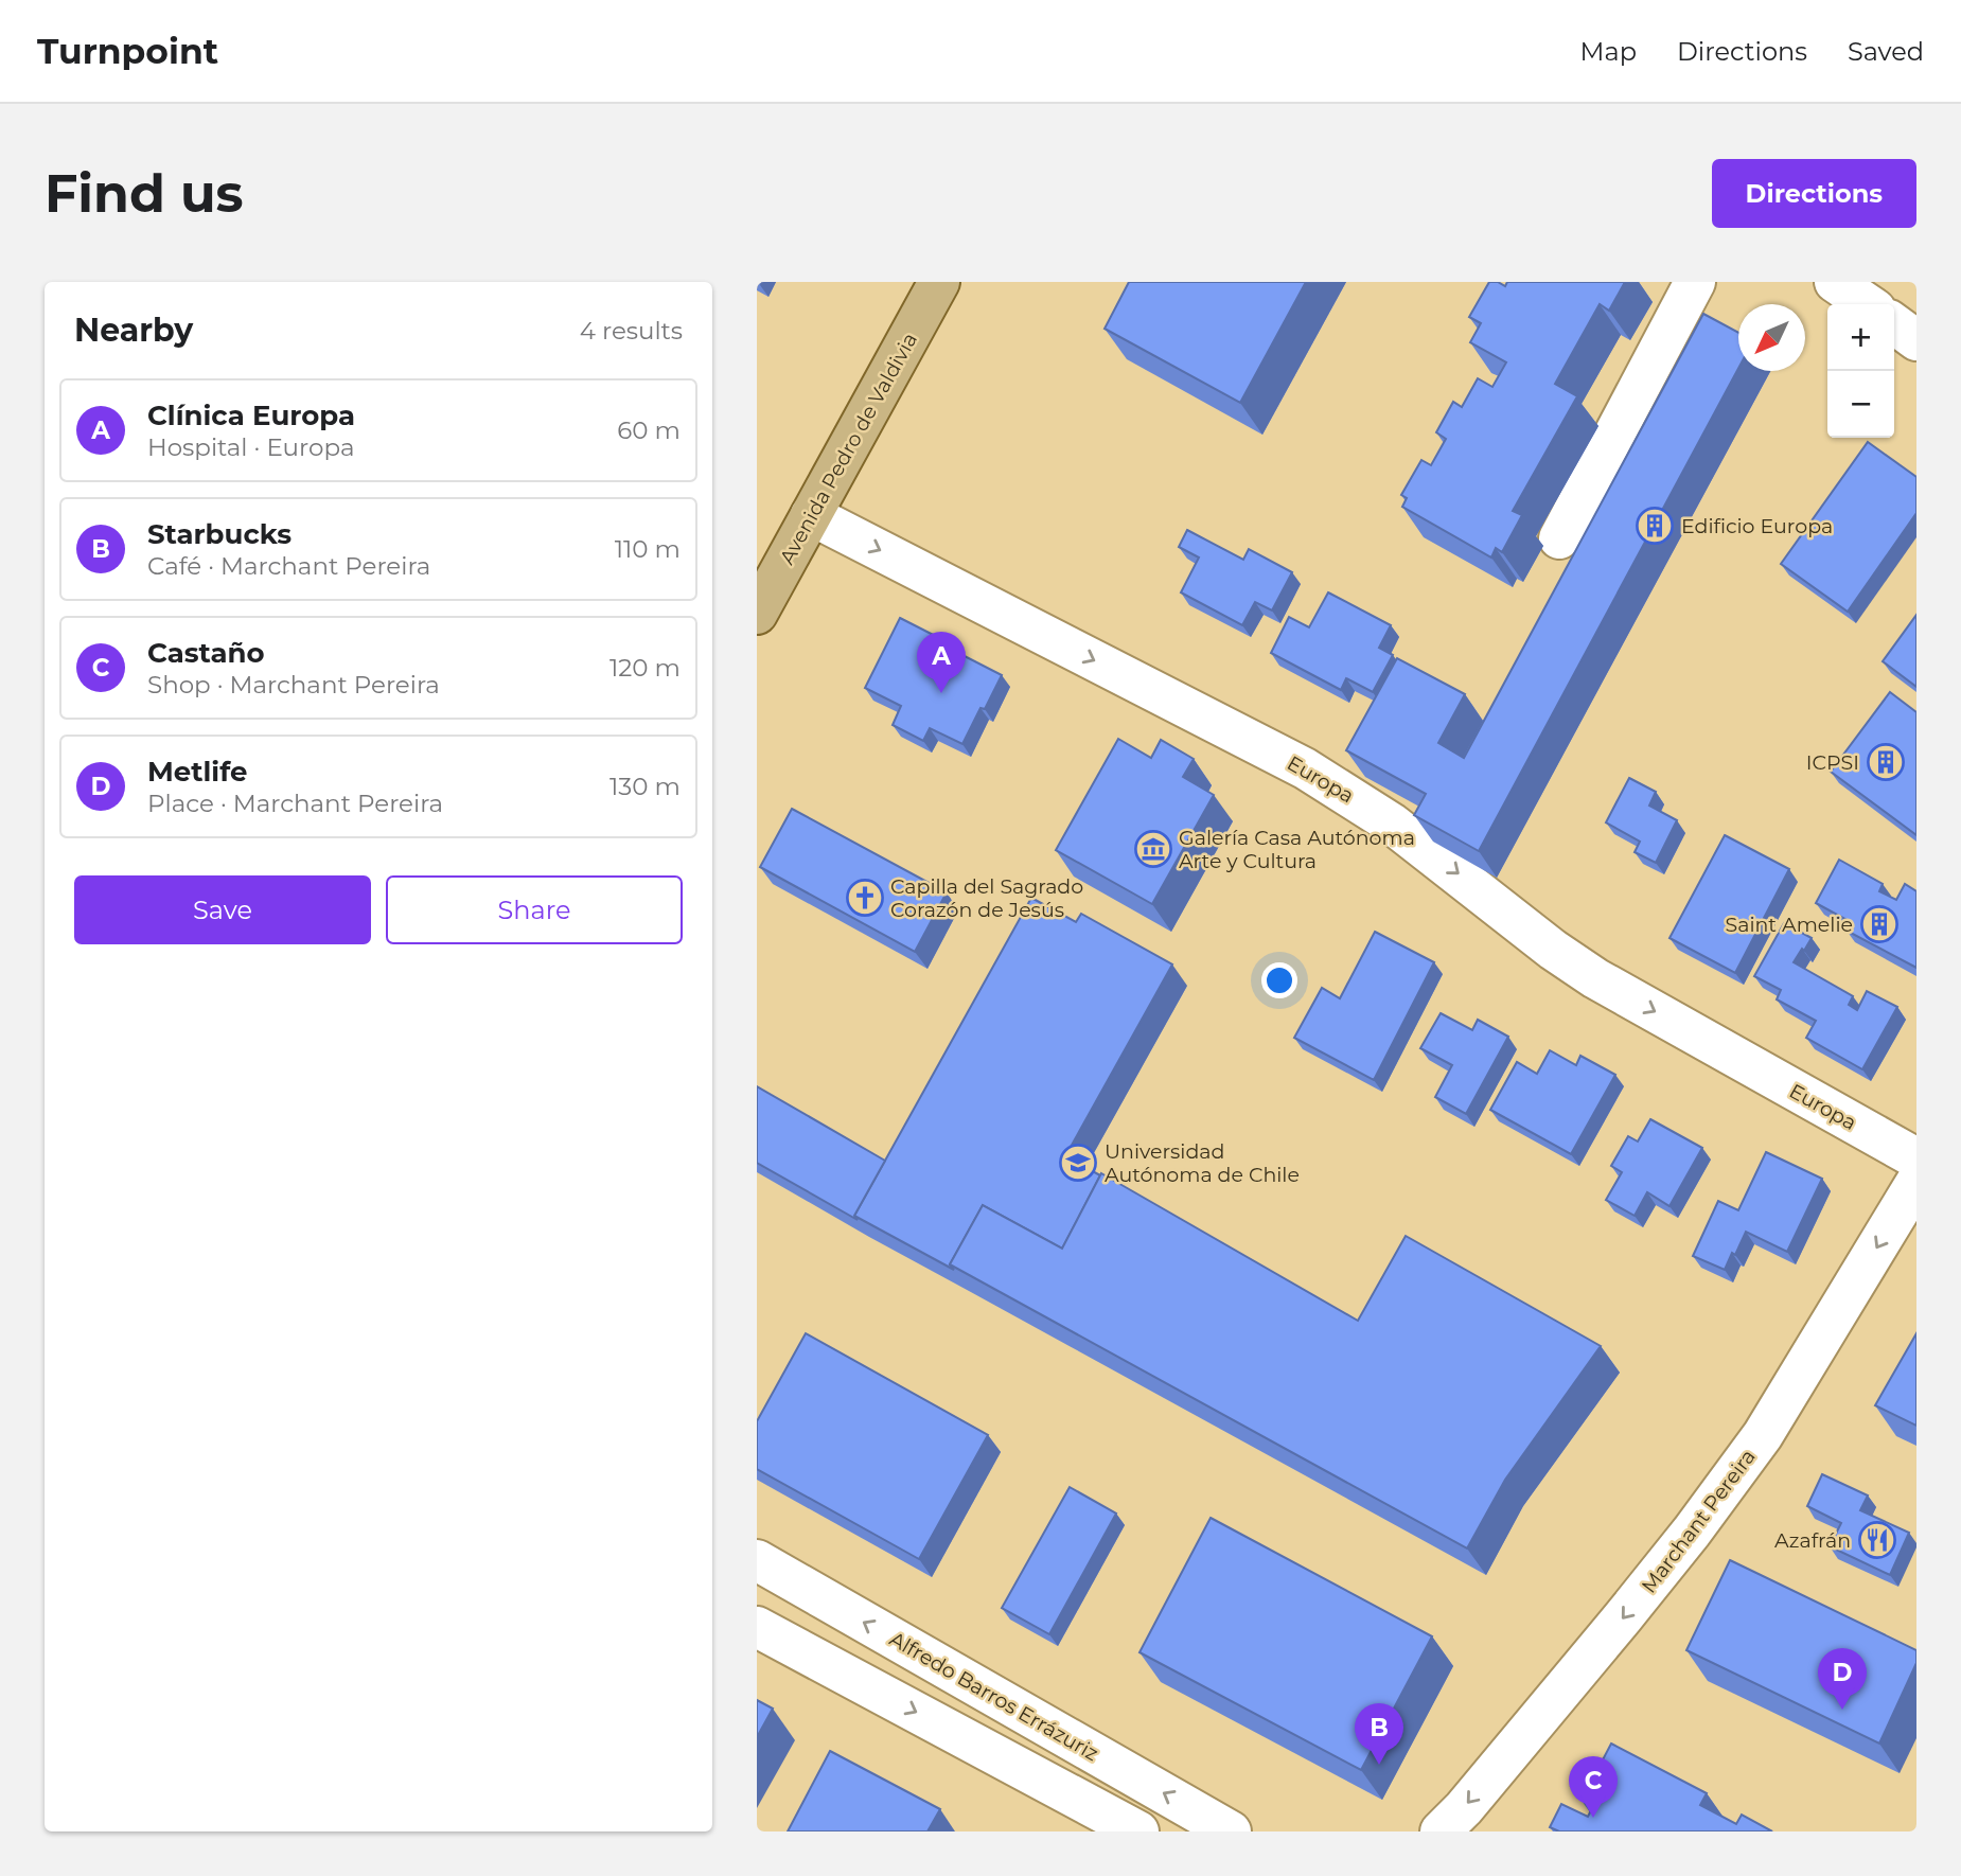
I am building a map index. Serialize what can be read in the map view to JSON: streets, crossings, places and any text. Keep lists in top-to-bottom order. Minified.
{"streets":{"main road":["Avenida Pedro de Valdivia"],"street":["Europa","Marchant Pereira","Alfredo Barros Errázuriz"]},"crossings":[["Avenida Pedro de Valdivia","Europa"]],"one_way":["Europa","Marchant Pereira"],"places":{"building":["Edificio Europa","ICPSI","Saint Amelie"],"museum":["Galería Casa Autónoma Arte y Cultura"],"church":["Capilla del Sagrado Corazón de Jesús"],"school or university":["Universidad Autónoma de Chile"],"restaurant":["Azafrán"]},"north":"bottom left","page":{"header":"Turnpoint","nav":["Map","Directions","Saved"],"buttons":["Directions",["Save","Share"]],"title":"Find us","heading":["Nearby","4 results"],"map_buttons":["+","−"],"list":[{"mark":"A","name":"Clínica Europa","note":"Hospital · Europa","value":"60 m"},{"mark":"B","name":"Starbucks","note":"Café · Marchant Pereira","value":"110 m"},{"mark":"C","name":"Castaño","note":"Shop · Marchant Pereira","value":"120 m"},{"mark":"D","name":"Metlife","note":"Place · Marchant Pereira","value":"130 m"}],"pins":["A","D","B","C"]}}
